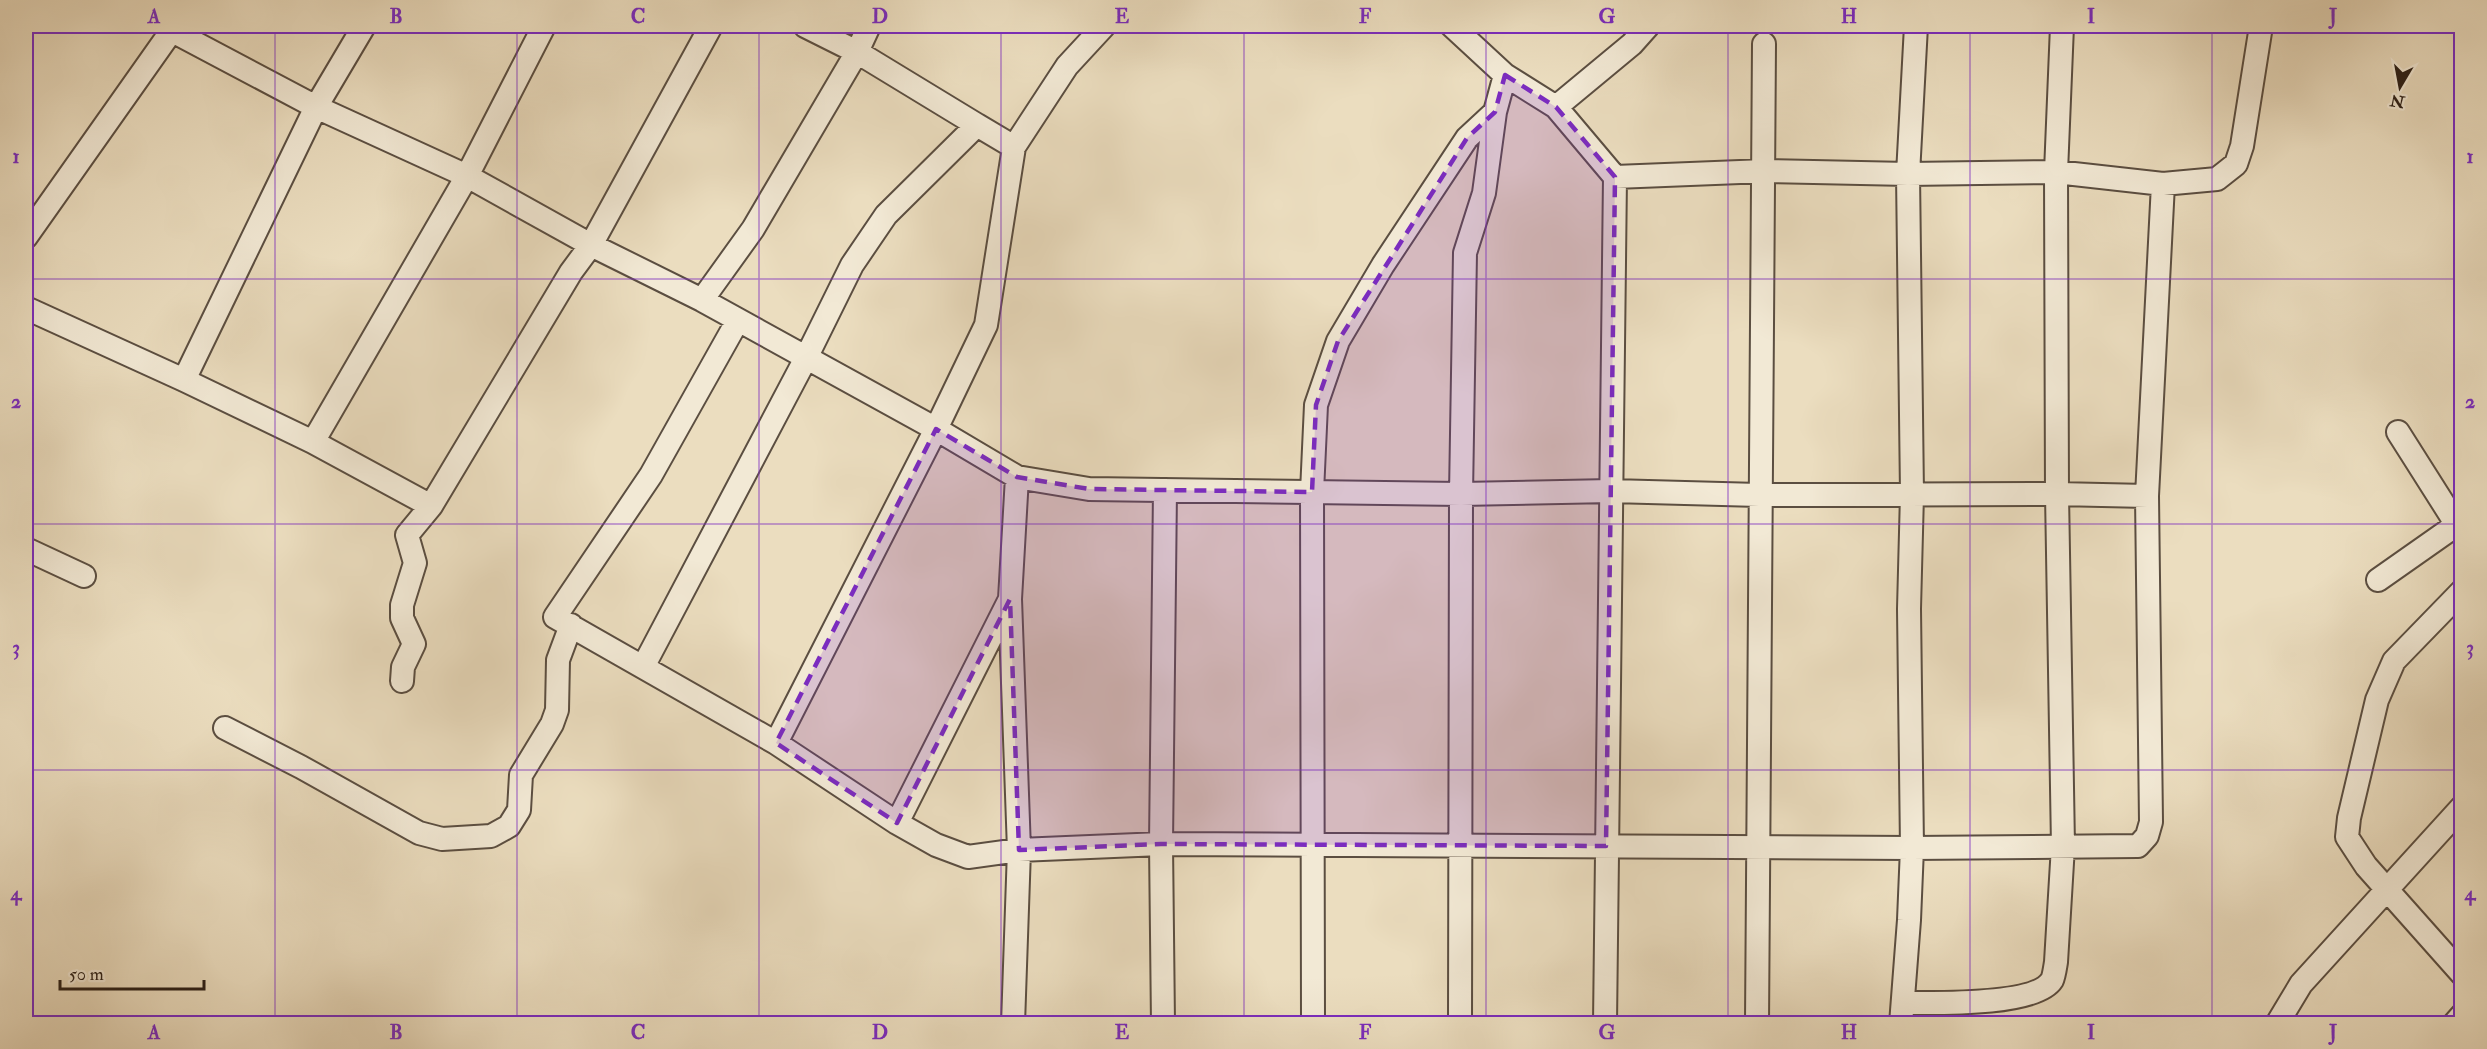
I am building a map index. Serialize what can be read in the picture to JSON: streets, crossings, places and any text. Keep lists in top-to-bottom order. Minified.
{"scale_bar":"50 m","north":"bottom","grid":{"columns":["A","B","C","D","E","F","G","H","I","J"],"rows":["1","2","3","4"]}}
